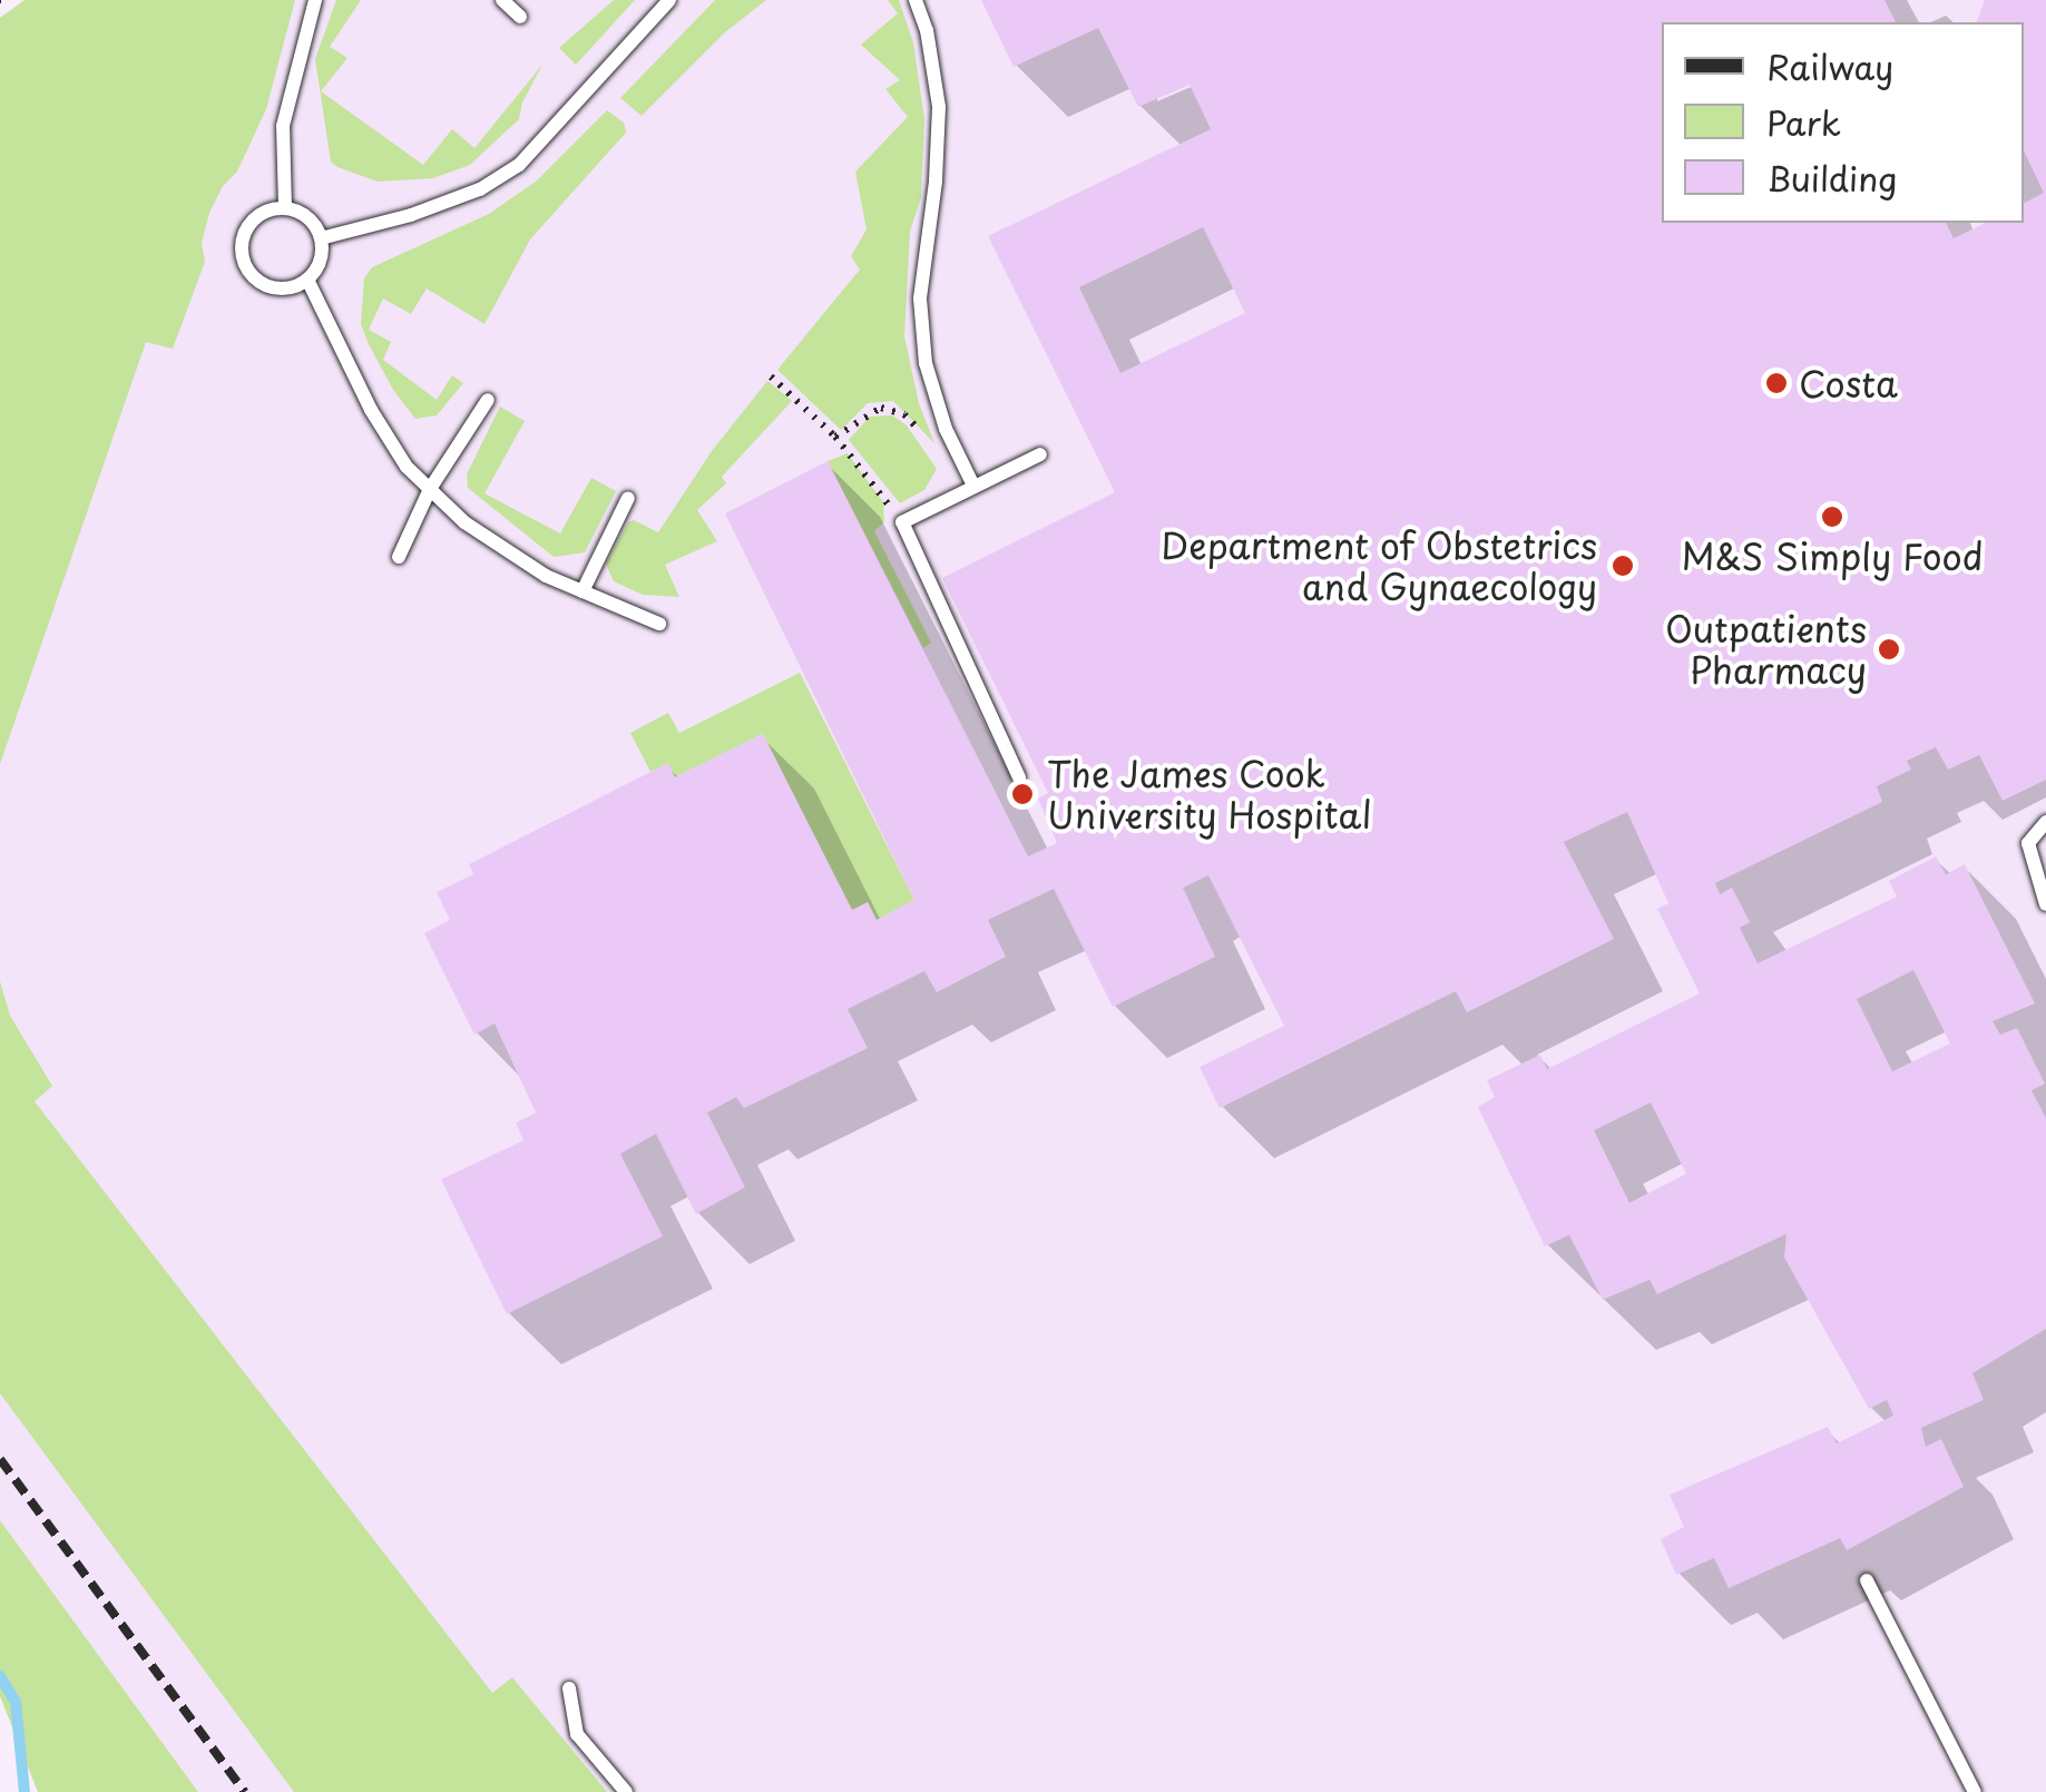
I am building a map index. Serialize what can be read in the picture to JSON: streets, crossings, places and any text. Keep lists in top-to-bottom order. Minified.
{"places":["Costa","M&S Simply Food","Department of Obstetrics and Gynaecology","Outpatients Pharmacy","The James Cook University Hospital"],"legend":["Railway","Park","Building"]}
